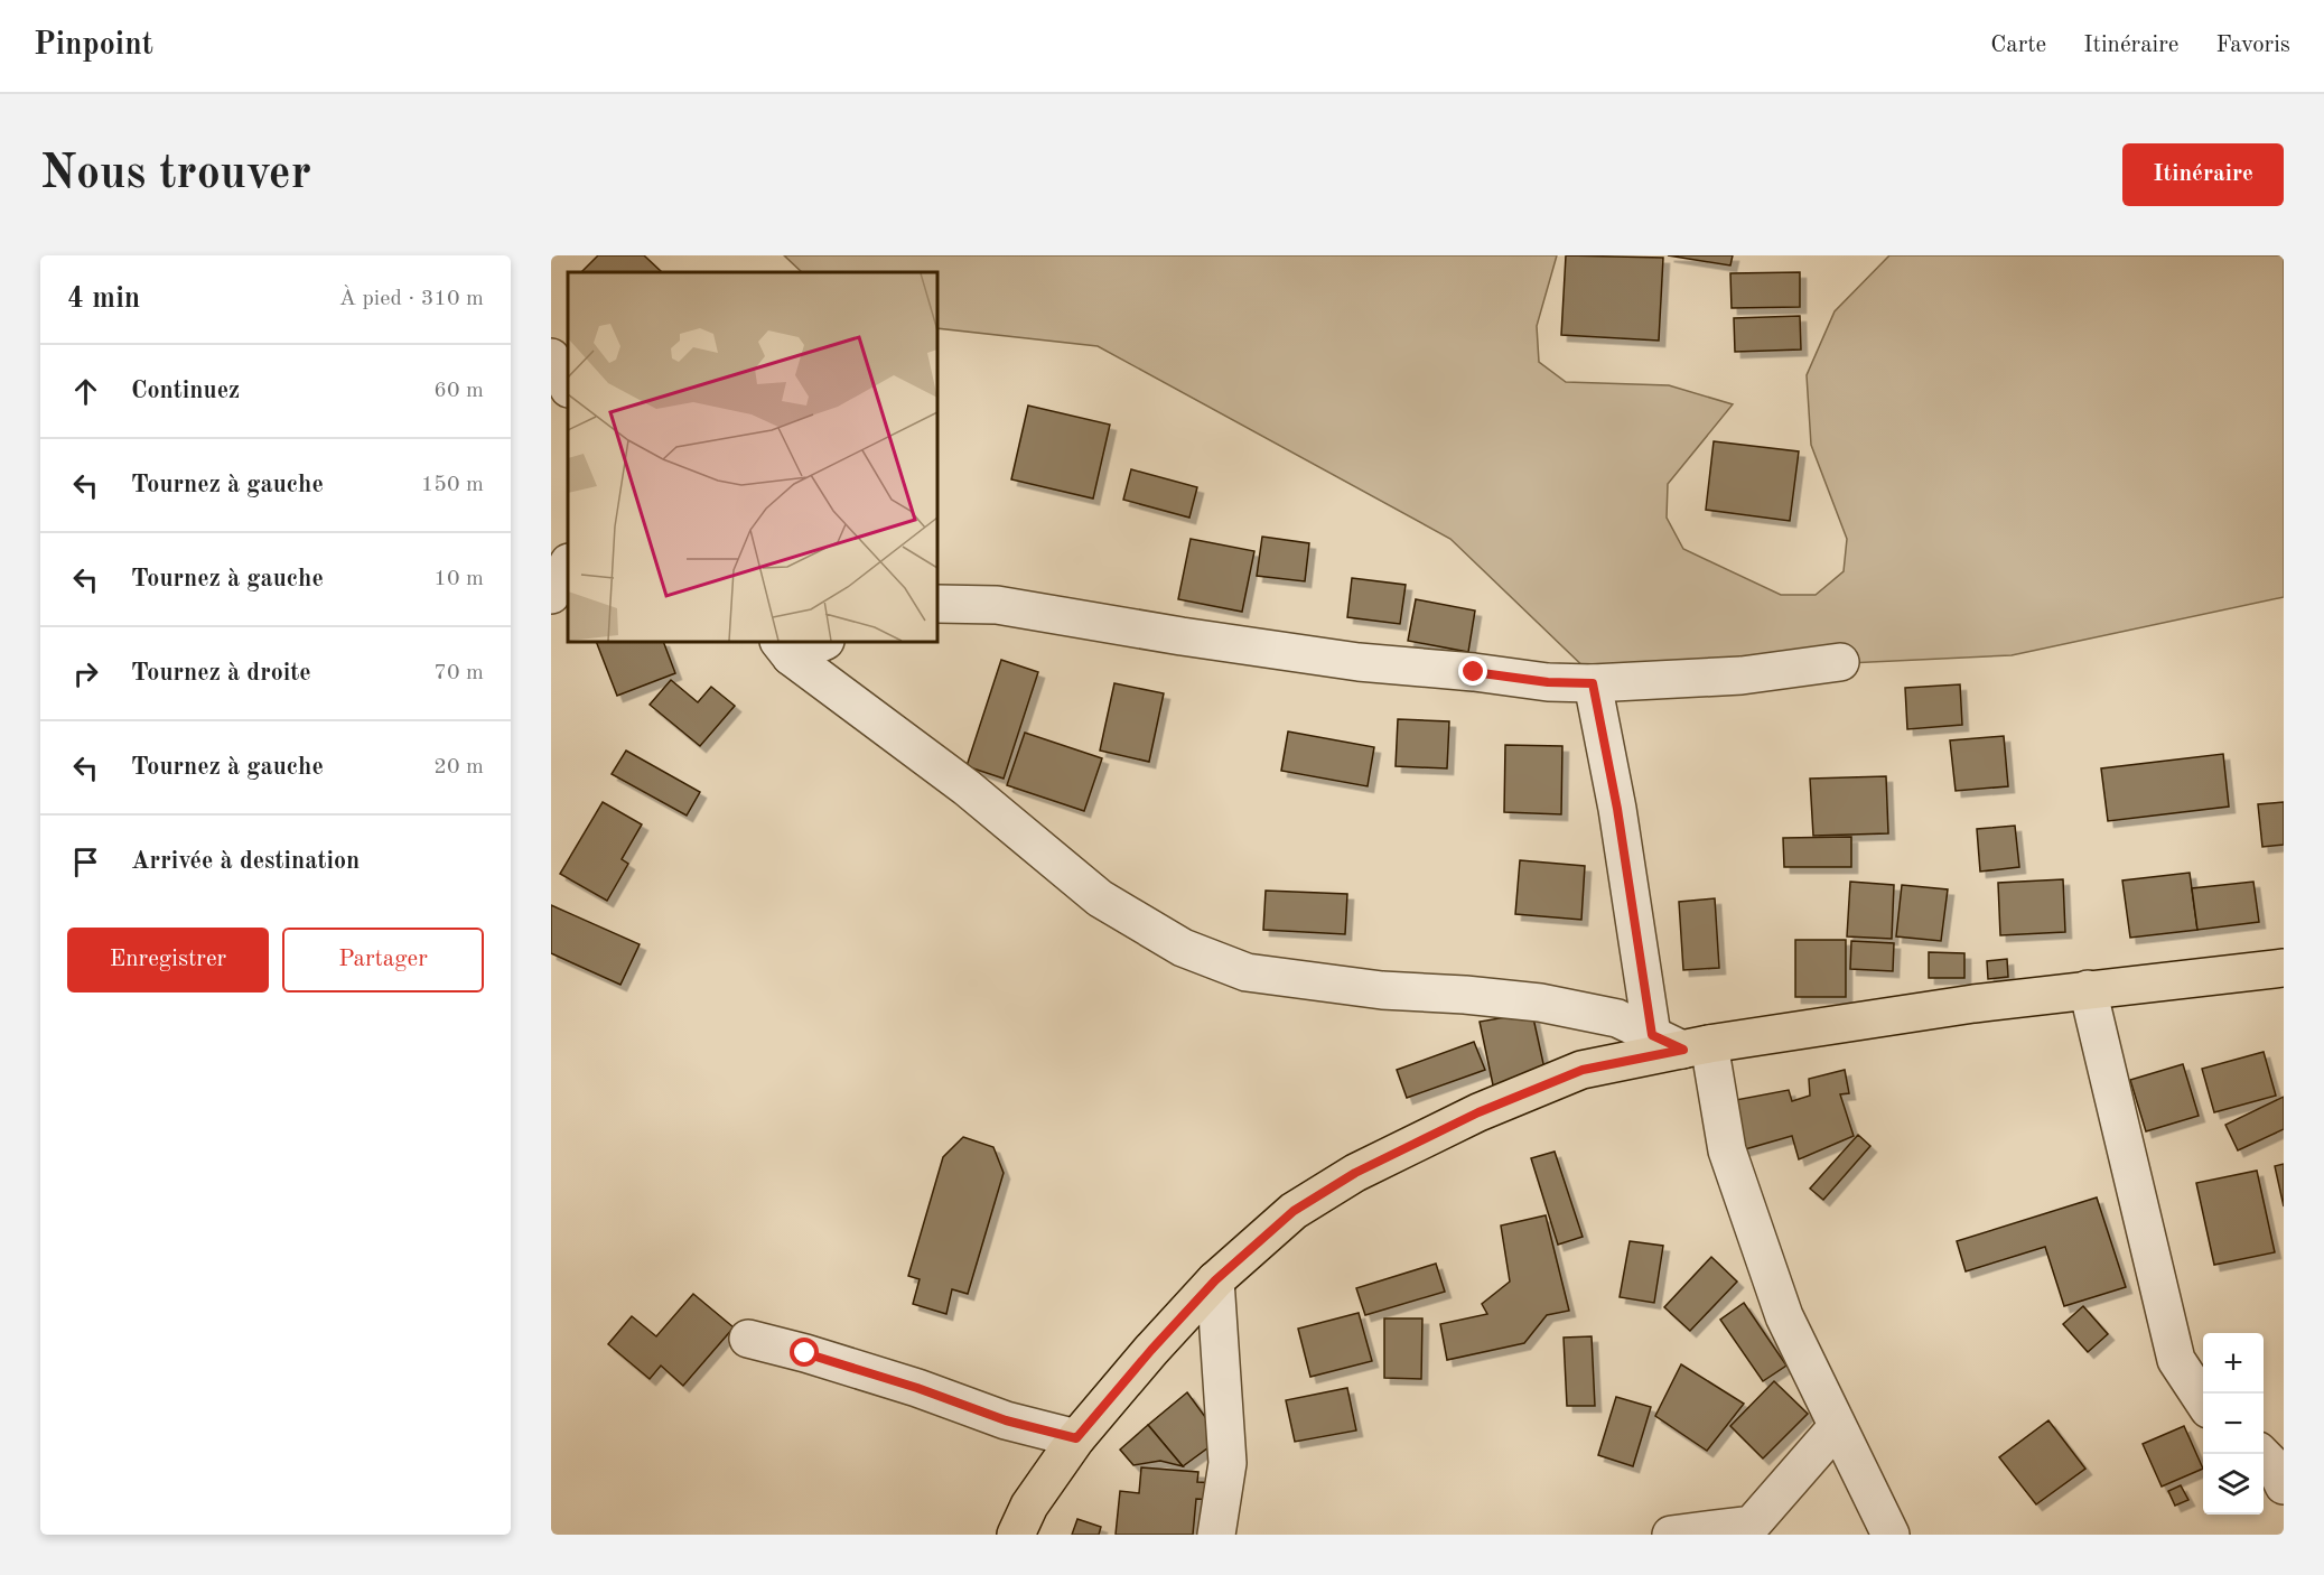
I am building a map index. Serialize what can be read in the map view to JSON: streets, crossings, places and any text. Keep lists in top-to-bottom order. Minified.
{"page":{"header":"Pinpoint","nav":["Carte","Itinéraire","Favoris"],"buttons":["Itinéraire",["Enregistrer","Partager"]],"title":"Nous trouver","heading":["4 min","À pied · 310 m"],"list":[["Continuez","60 m"],["Tournez à gauche","150 m"],["Tournez à gauche","10 m"],["Tournez à droite","70 m"],["Tournez à gauche","20 m"],"Arrivée à destination"],"map_buttons":["+","−"]}}
